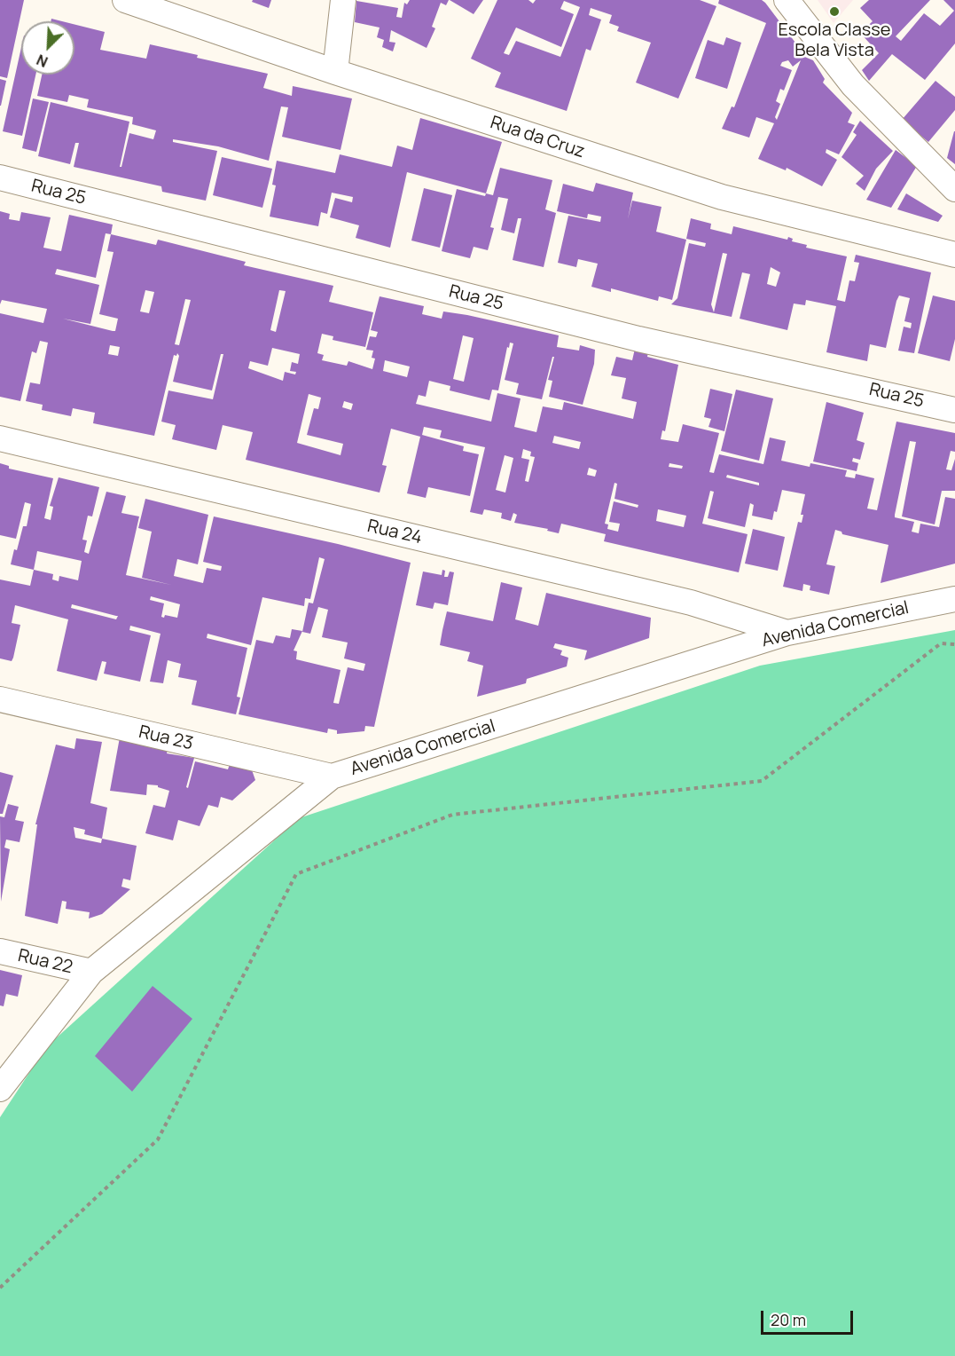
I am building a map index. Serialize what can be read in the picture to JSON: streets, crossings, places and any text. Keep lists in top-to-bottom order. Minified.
{"streets":{"street":["Rua da Cruz","Rua 25","Rua 24","Avenida Comercial","Rua 23","Rua 22"]},"crossings":[["Rua 24","Avenida Comercial"],["Avenida Comercial","Rua 23"],["Avenida Comercial","Rua 22"]],"places":["Escola Classe Bela Vista"],"scale_bar":"20 m","north":"bottom left"}
